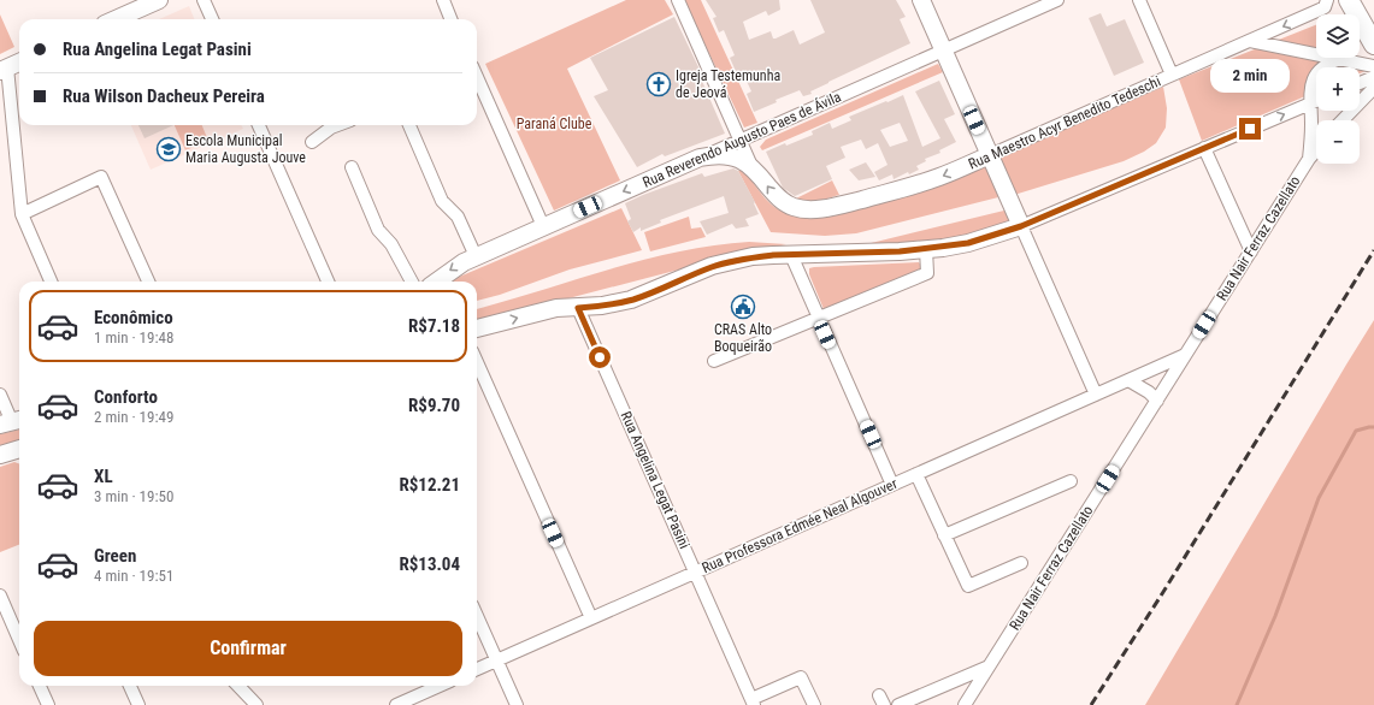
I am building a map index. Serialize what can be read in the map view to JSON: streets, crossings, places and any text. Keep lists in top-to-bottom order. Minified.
{"streets":{"main road":["Rua Maestro Acyr Benedito Tedeschi","Rua Reverendo Augusto Paes de Ávila"],"street":["Rua Nair Ferraz Cazellato","Rua Angelina Legat Pasini","Rua Professora Edmée Neal Algouver"]},"crossings":[["Rua Nair Ferraz Cazellato","Rua Professora Edmée Neal Algouver"],["Rua Angelina Legat Pasini","Rua Professora Edmée Neal Algouver"]],"parks":["Paraná Clube"],"places":{"church":["Igreja Testemunha de Jeová"],"school or university":["Escola Municipal Maria Augusta Jouve"],"public building":["CRAS Alto Boqueirão"]},"page":{"map_buttons":["+","−"],"banner":["Rua Angelina Legat Pasini","Rua Wilson Dacheux Pereira"],"bubble":"2 min","list":[{"name":"Econômico","note":"1 min · 19:48","value":"R$7.18"},{"name":"Conforto","note":"2 min · 19:49","value":"R$9.70"},{"name":"XL","note":"3 min · 19:50","value":"R$12.21"},{"name":"Green","note":"4 min · 19:51","value":"R$13.04"}],"buttons":"Confirmar"}}
